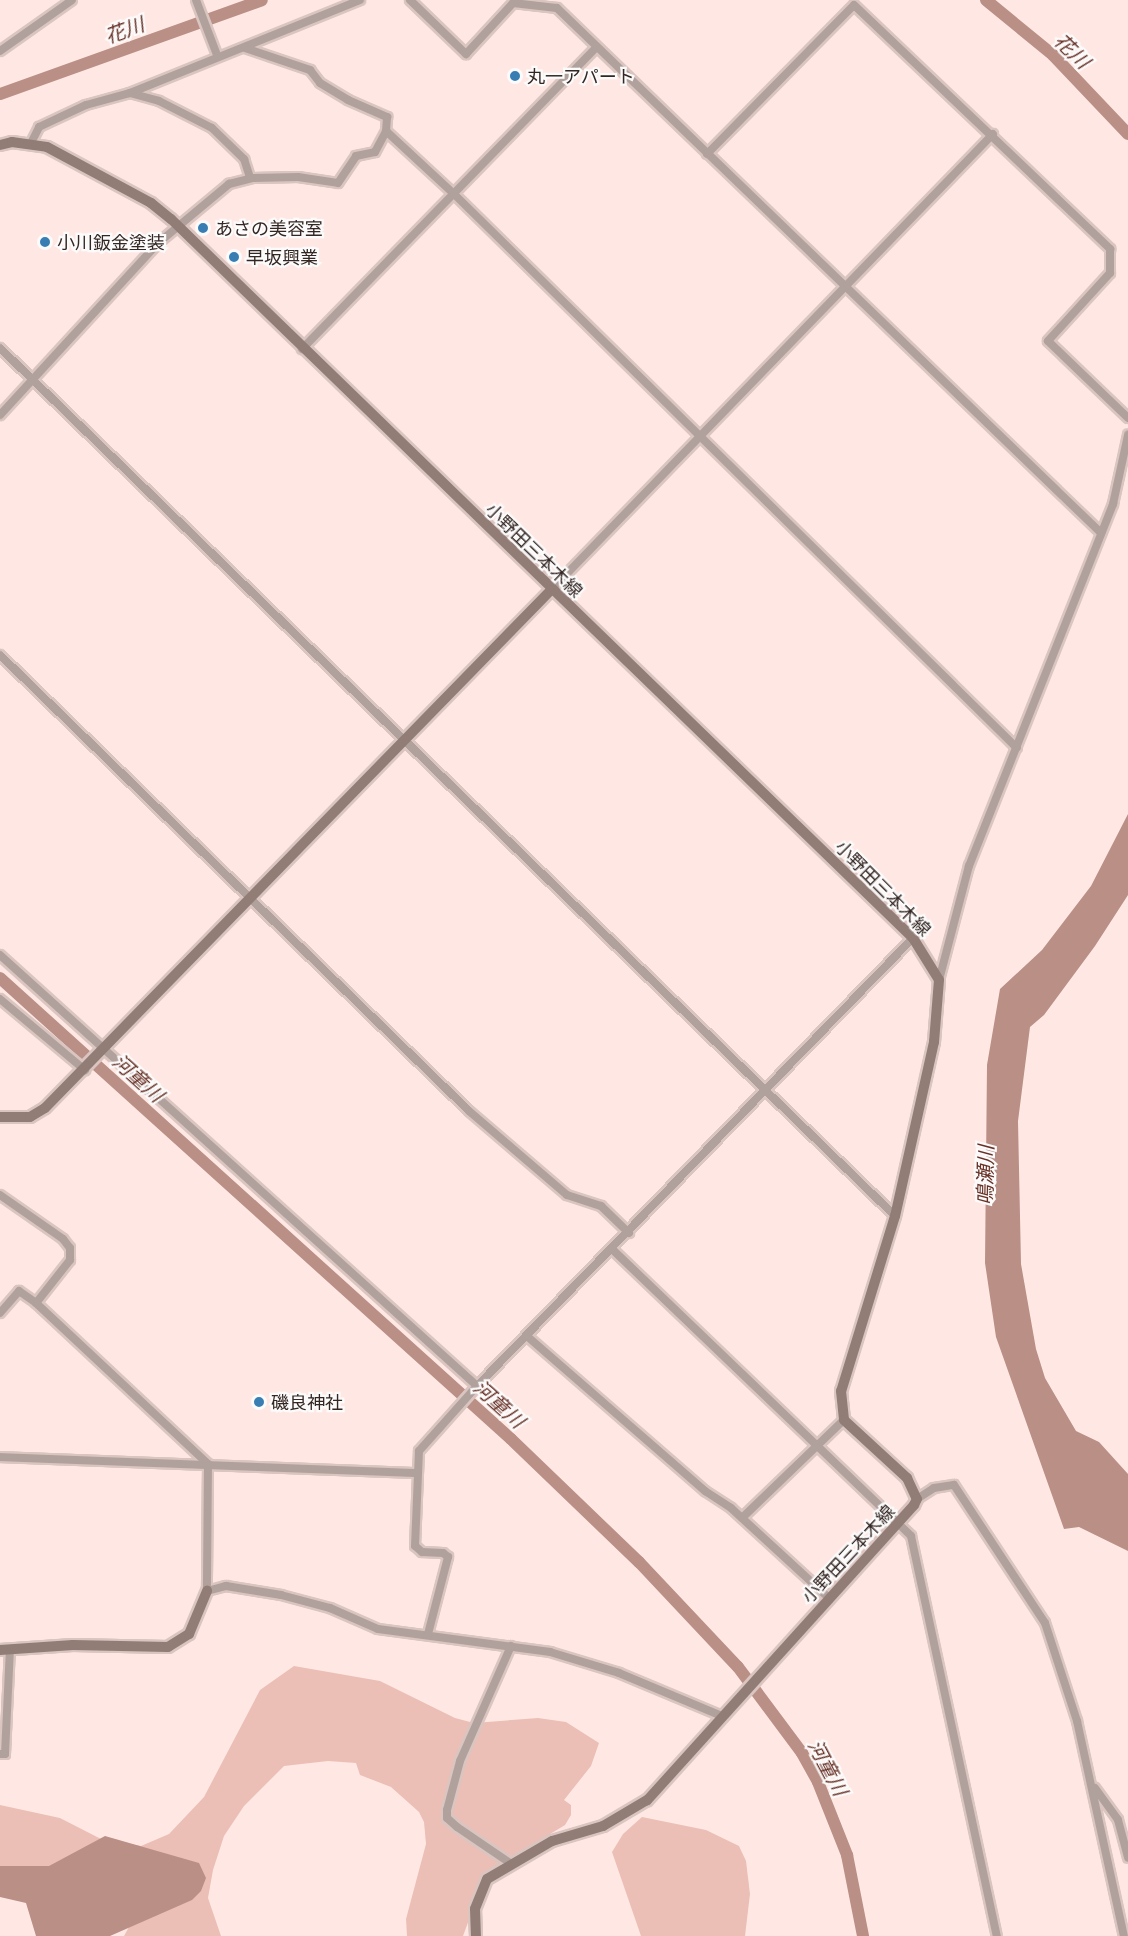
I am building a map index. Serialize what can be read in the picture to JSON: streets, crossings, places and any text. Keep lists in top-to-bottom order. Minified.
{"streets":{"main road":["小野田三本木線"]},"water":["花川","河童川","鳴瀬川"],"places":["丸一アパート","あさの美容室","小川鈑金塗装","早坂興業","磯良神社"]}
